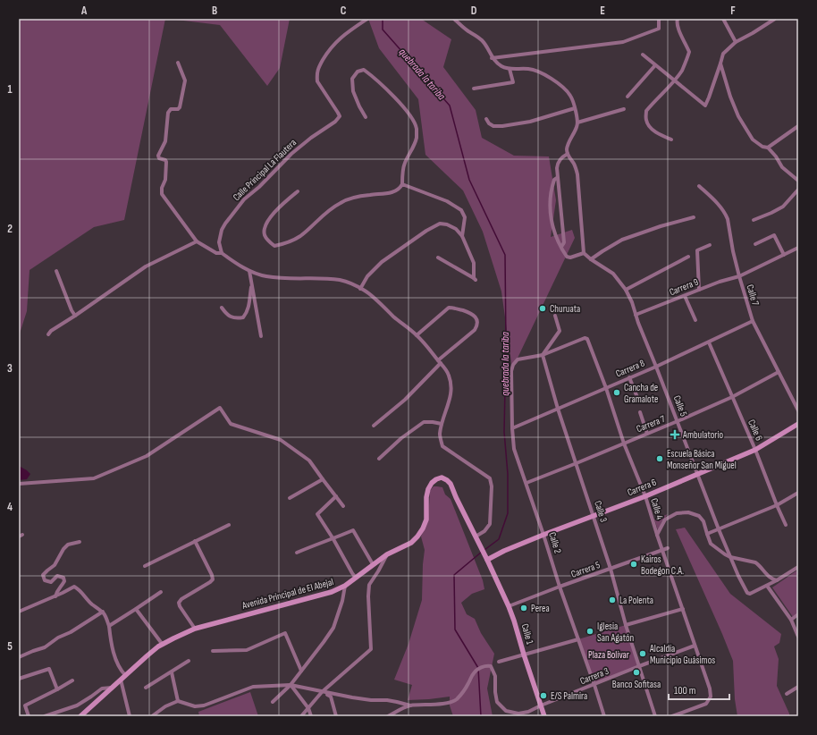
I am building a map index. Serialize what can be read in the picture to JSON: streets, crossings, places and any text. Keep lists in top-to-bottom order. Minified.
{"streets":{"main road":["Carrera 6","Avenida Principal de El Abejal","Calle 1"],"street":["Calle Principal La Flautera","Carrera 9","Calle 7","Carrera 8","Calle 5","Carrera 7","Calle 6","Calle 4","Calle 3","Calle 2","Carrera 5","Carrera 3"]},"crossings":[["Carrera 9","Calle 7"],["Carrera 9","Calle 5"],["Calle 7","Carrera 8"],["Calle 7","Carrera 7"],["Carrera 8","Calle 5"],["Carrera 8","Calle 6"],["Carrera 8","Calle 4"],["Carrera 8","Calle 3"],["Carrera 8","Calle 2"],["Calle 5","Carrera 7"],["Calle 5","Carrera 6"],["Carrera 7","Calle 6"],["Carrera 7","Calle 4"],["Carrera 7","Calle 3"],["Carrera 7","Calle 2"],["Calle 6","Carrera 6"],["Carrera 6","Calle 4"],["Carrera 6","Calle 3"],["Carrera 6","Calle 2"],["Carrera 6","Avenida Principal de El Abejal"],["Carrera 6","Calle 1"],["Calle 4","Calle 3"],["Calle 4","Calle 2"],["Calle 4","Carrera 5"],["Calle 4","Carrera 3"],["Calle 3","Calle 2"],["Calle 3","Carrera 5"],["Calle 3","Carrera 3"],["Calle 2","Carrera 5"],["Calle 2","Carrera 3"],["Carrera 5","Calle 1"],["Avenida Principal de El Abejal","Calle 1"],["Calle 1","Carrera 3"]],"water":["quebrada la tariba"],"parks":["Plaza Bolívar"],"places":{"other":["Churuata","Cancha de Gramalote","Escuela Básica Monseñor San Miguel","Kairos Bodegon C.A.","La Polenta","Perea","Iglesia San Agatón","Alcaldía Municipio Guásimos","Banco Sofitasa","E/S Palmira"],"health":["Ambulatorio"]},"scale_bar":"100 m","grid":{"columns":["A","B","C","D","E","F"],"rows":["1","2","3","4","5"]}}
